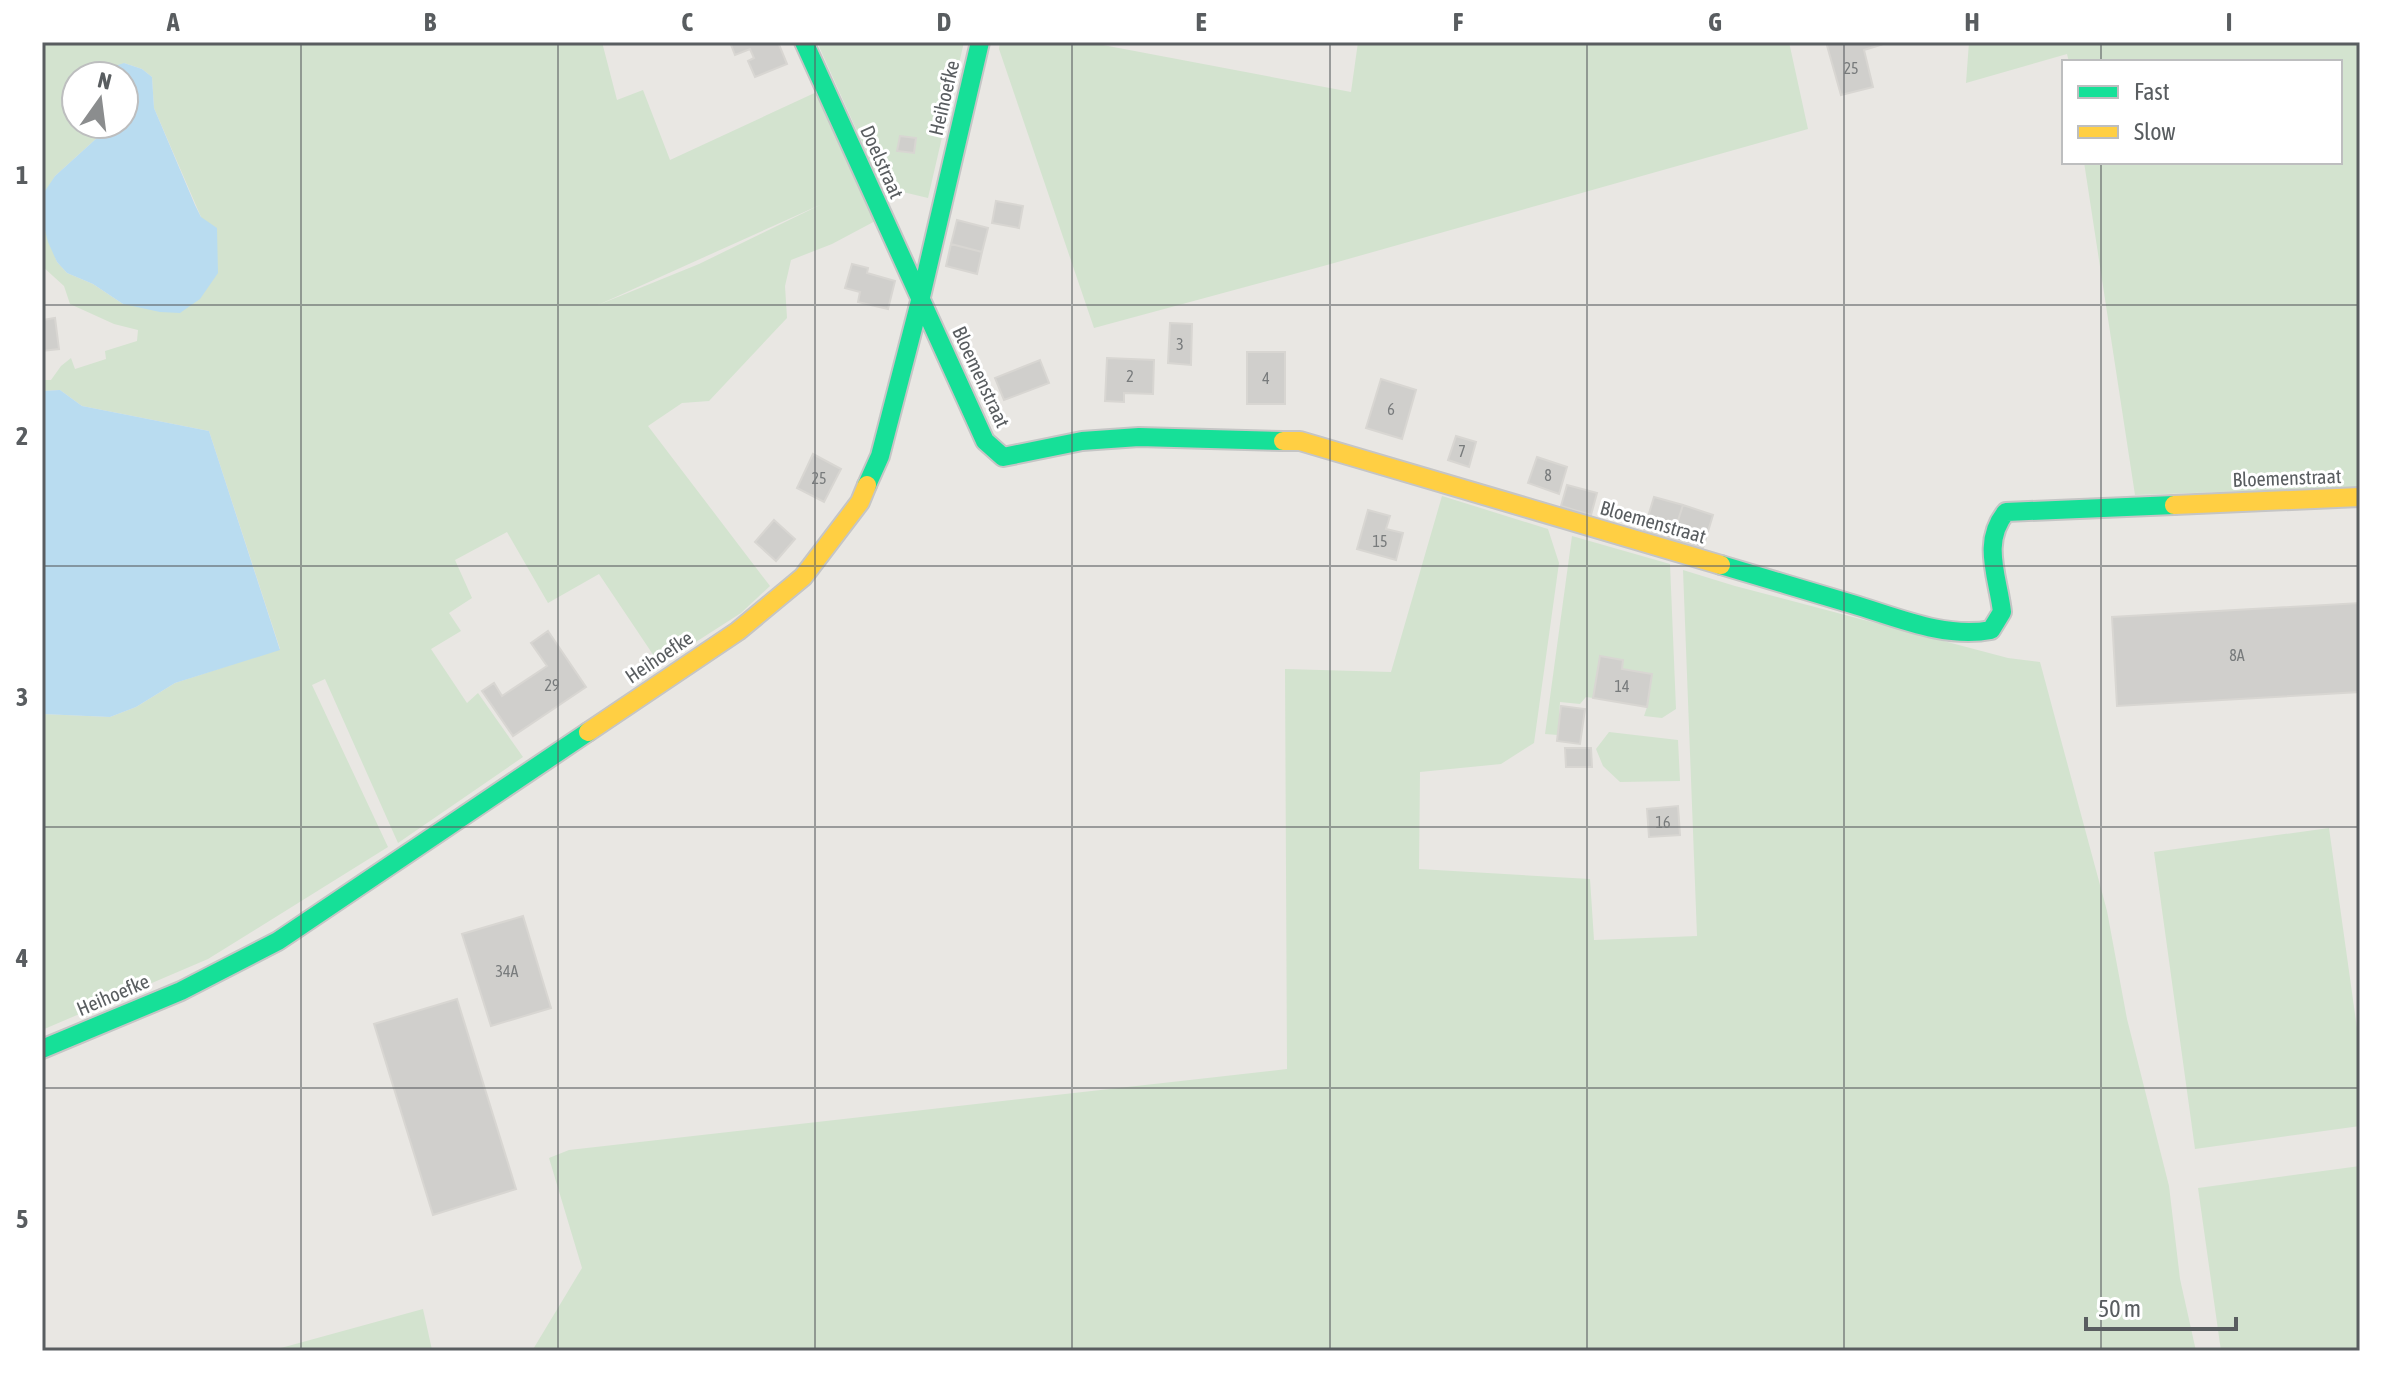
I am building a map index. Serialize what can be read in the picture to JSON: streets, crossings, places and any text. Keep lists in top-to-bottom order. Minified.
{"streets":{"street":["Heihoefke","Doelstraat","Bloemenstraat"]},"crossings":[["Heihoefke","Doelstraat"],["Heihoefke","Bloemenstraat"],["Doelstraat","Bloemenstraat"]],"house_numbers":["25","3","2","4","6","7","8","25","15","8A","29","14","16","34A"],"legend":["Fast","Slow"],"scale_bar":"50 m","north":"top","grid":{"columns":["A","B","C","D","E","F","G","H","I"],"rows":["1","2","3","4","5"]}}
